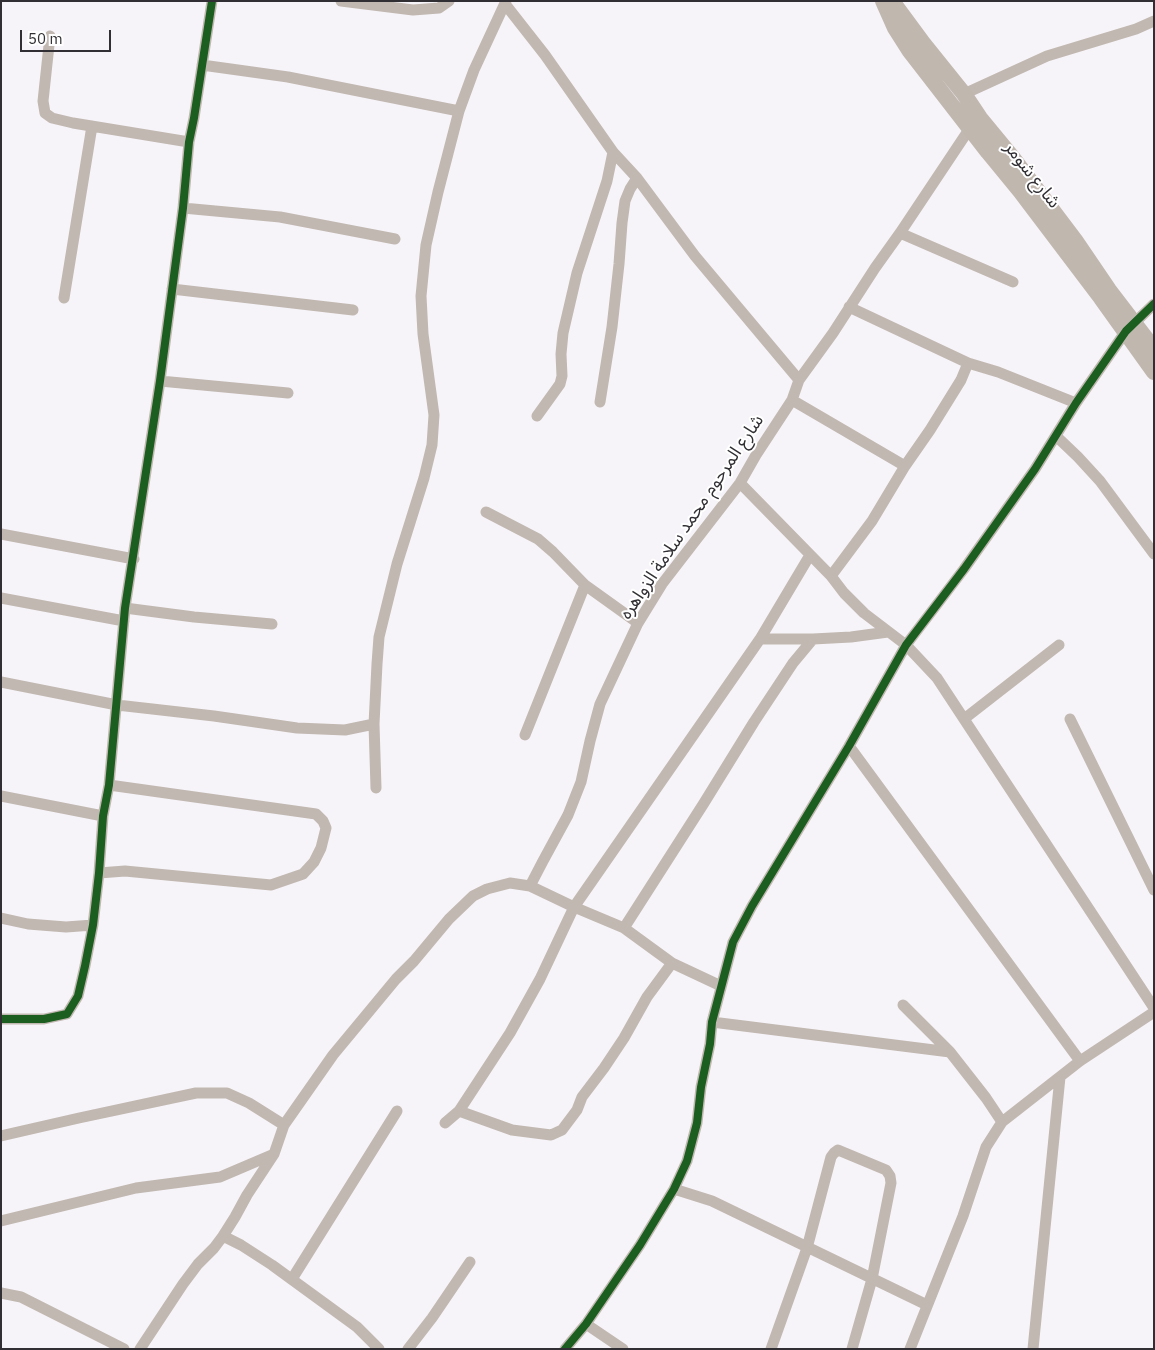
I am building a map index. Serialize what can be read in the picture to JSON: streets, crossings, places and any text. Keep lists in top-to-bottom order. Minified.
{"streets":{"main road":["شارع شومر"],"street":["شارع المرحوم محمد سلامة الزواهره"]},"crossings":[["شارع شومر","شارع المرحوم محمد سلامة الزواهره"]],"scale_bar":"50 m"}
